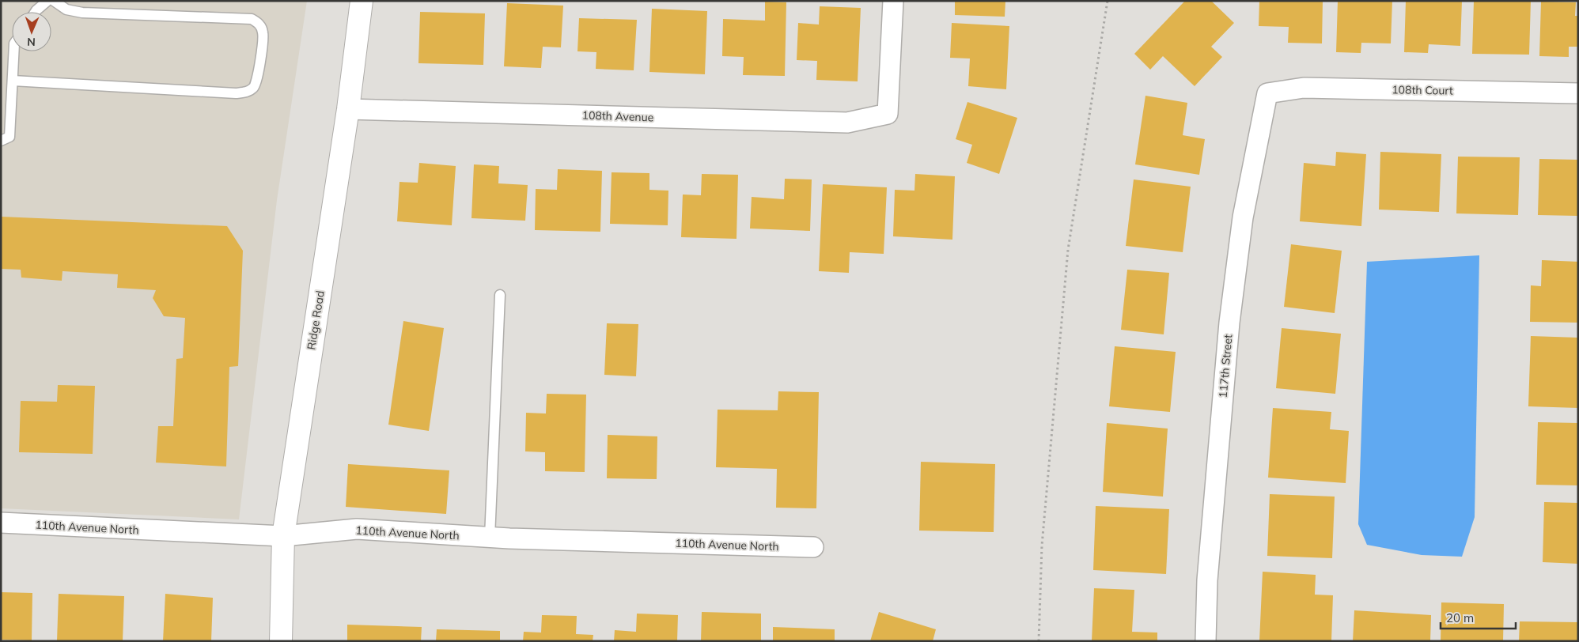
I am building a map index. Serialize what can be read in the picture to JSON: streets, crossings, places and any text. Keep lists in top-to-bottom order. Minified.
{"streets":{"street":["108th Court","108th Avenue","Ridge Road","117th Street","110th Avenue North"]},"crossings":[["108th Court","117th Street"],["108th Avenue","Ridge Road"],["Ridge Road","110th Avenue North"]],"scale_bar":"20 m","north":"bottom"}
